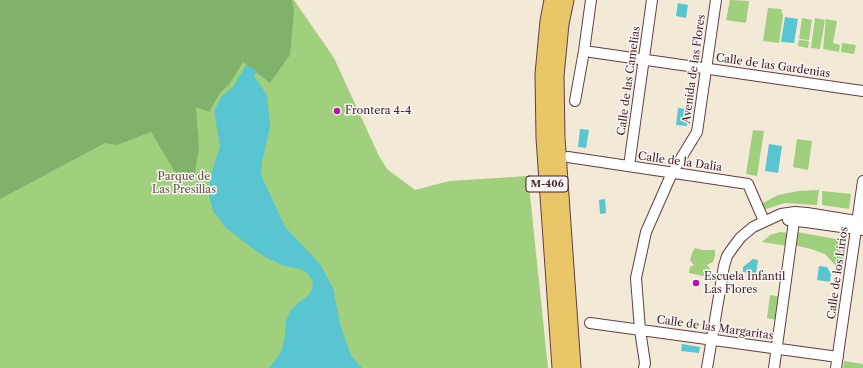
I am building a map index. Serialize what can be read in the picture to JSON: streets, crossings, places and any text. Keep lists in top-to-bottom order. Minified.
{"streets":{"highway":["M-406"],"street":["Calle de las Gardenias","Avenida de las Flores","Calle de las Camelias","Calle de la Dalia","Calle de los Lirios","Calle de las Margaritas"]},"crossings":[["Calle de las Gardenias","Avenida de las Flores"],["Calle de las Gardenias","Calle de las Camelias"],["Avenida de las Flores","Calle de la Dalia"],["Avenida de las Flores","Calle de las Margaritas"],["Calle de las Camelias","Calle de la Dalia"],["Calle de los Lirios","Calle de las Margaritas"]],"parks":["Parque de Las Presillas"],"places":["Frontera 4-4","Escuela Infantil Las Flores"]}
